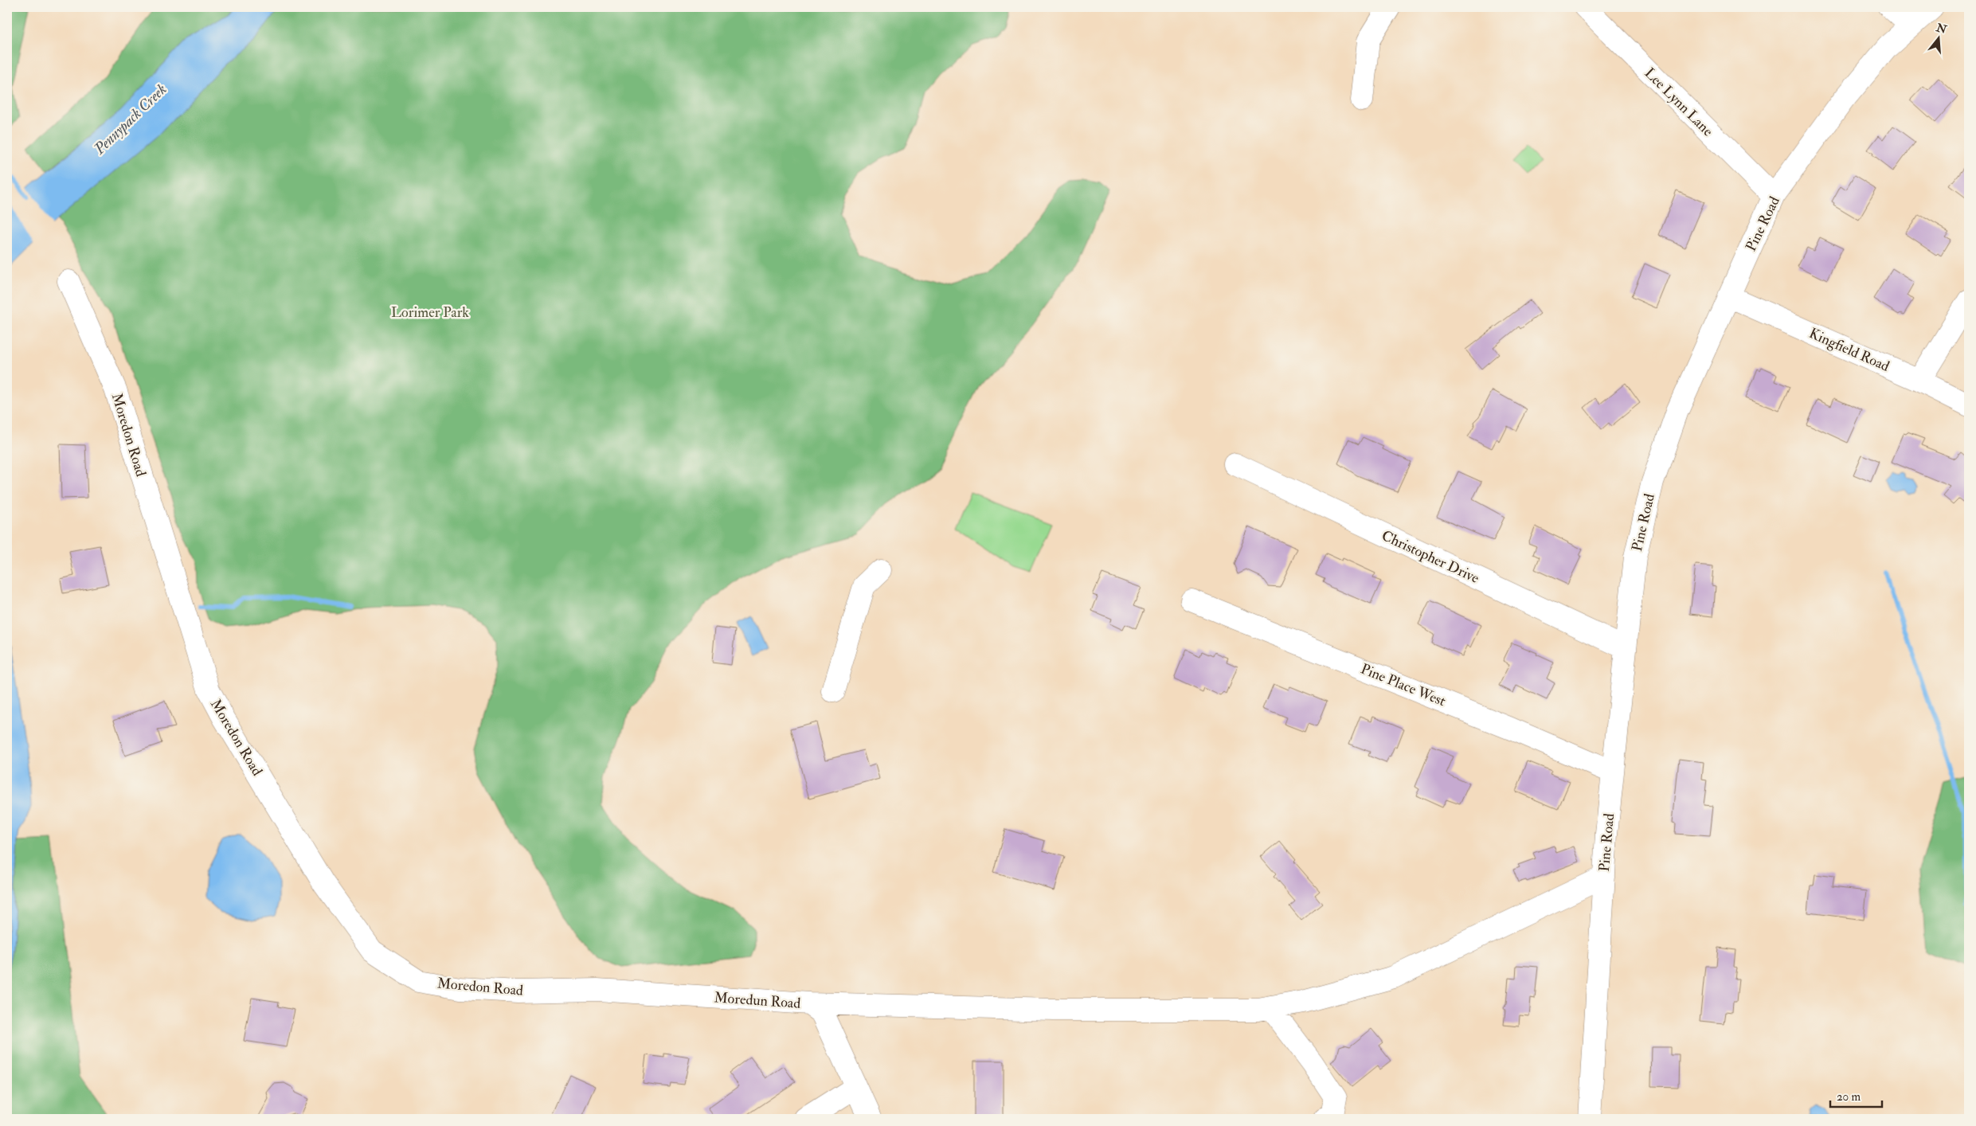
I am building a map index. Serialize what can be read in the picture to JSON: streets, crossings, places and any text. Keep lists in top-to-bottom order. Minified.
{"streets":{"street":["Lee Lynn Lane","Pine Road","Kingfield Road","Moredon Road","Christopher Drive","Pine Place West","Moredun Road"]},"crossings":[["Lee Lynn Lane","Pine Road"],["Pine Road","Kingfield Road"],["Pine Road","Christopher Drive"],["Pine Road","Pine Place West"],["Moredon Road","Moredun Road"]],"water":["Pennypack Creek"],"parks":["Lorimer Park"],"scale_bar":"20 m","north":"top"}
